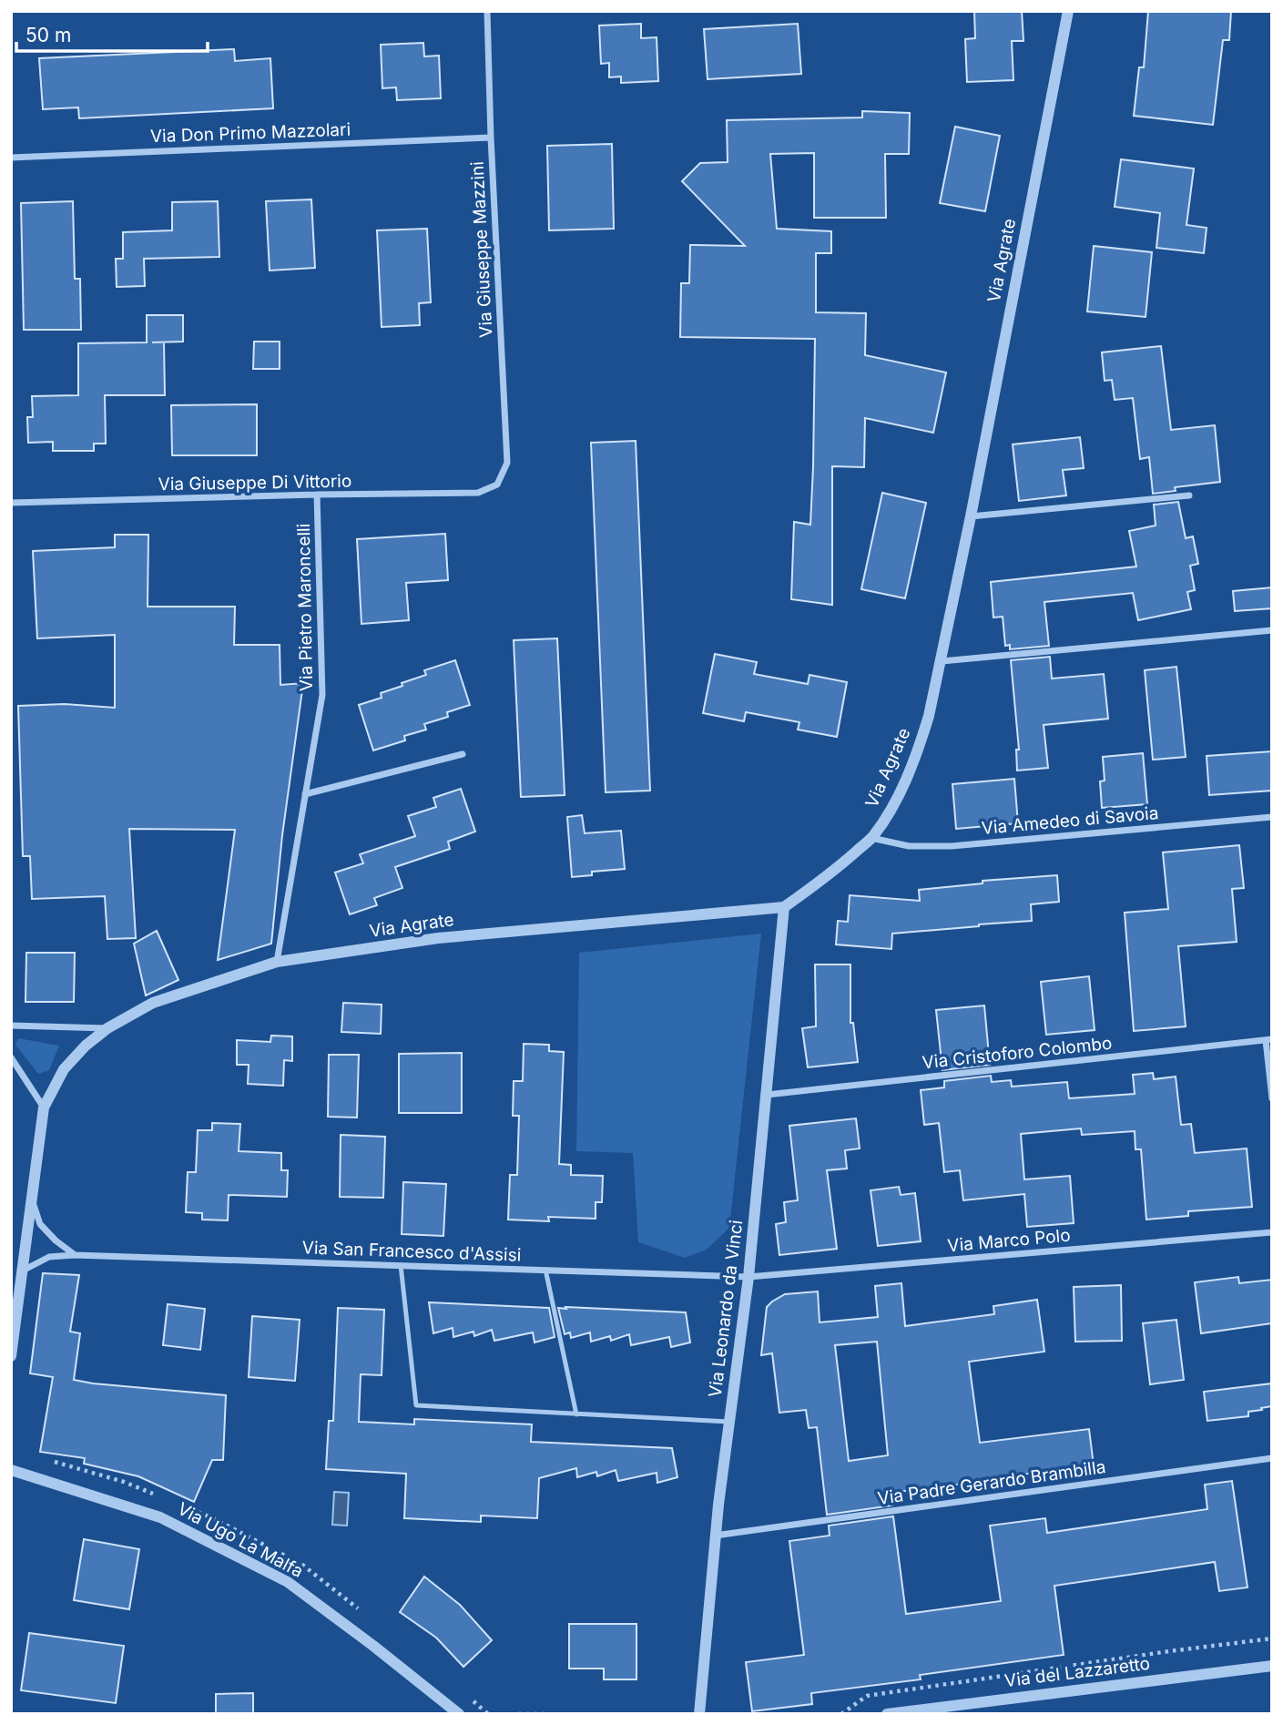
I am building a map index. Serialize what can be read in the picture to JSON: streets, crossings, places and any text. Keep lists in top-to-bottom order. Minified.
{"streets":{"street":["Via Don Primo Mazzolari","Via Giuseppe Mazzini","Via Agrate","Via Giuseppe Di Vittorio","Via Pietro Maroncelli","Via Amedeo di Savoia","Via Cristoforo Colombo","Via Marco Polo","Via San Francesco d'Assisi","Via Leonardo da Vinci","Via Padre Gerardo Brambilla","Via Ugo La Malfa","Via del Lazzaretto"]},"crossings":[["Via Don Primo Mazzolari","Via Giuseppe Mazzini"],["Via Giuseppe Mazzini","Via Giuseppe Di Vittorio"],["Via Agrate","Via Pietro Maroncelli"],["Via Agrate","Via Amedeo di Savoia"],["Via Agrate","Via San Francesco d'Assisi"],["Via Agrate","Via Leonardo da Vinci"],["Via Giuseppe Di Vittorio","Via Pietro Maroncelli"],["Via Cristoforo Colombo","Via Leonardo da Vinci"],["Via Marco Polo","Via San Francesco d'Assisi"],["Via Marco Polo","Via Leonardo da Vinci"],["Via San Francesco d'Assisi","Via Leonardo da Vinci"],["Via Leonardo da Vinci","Via Padre Gerardo Brambilla"]],"scale_bar":"50 m"}
